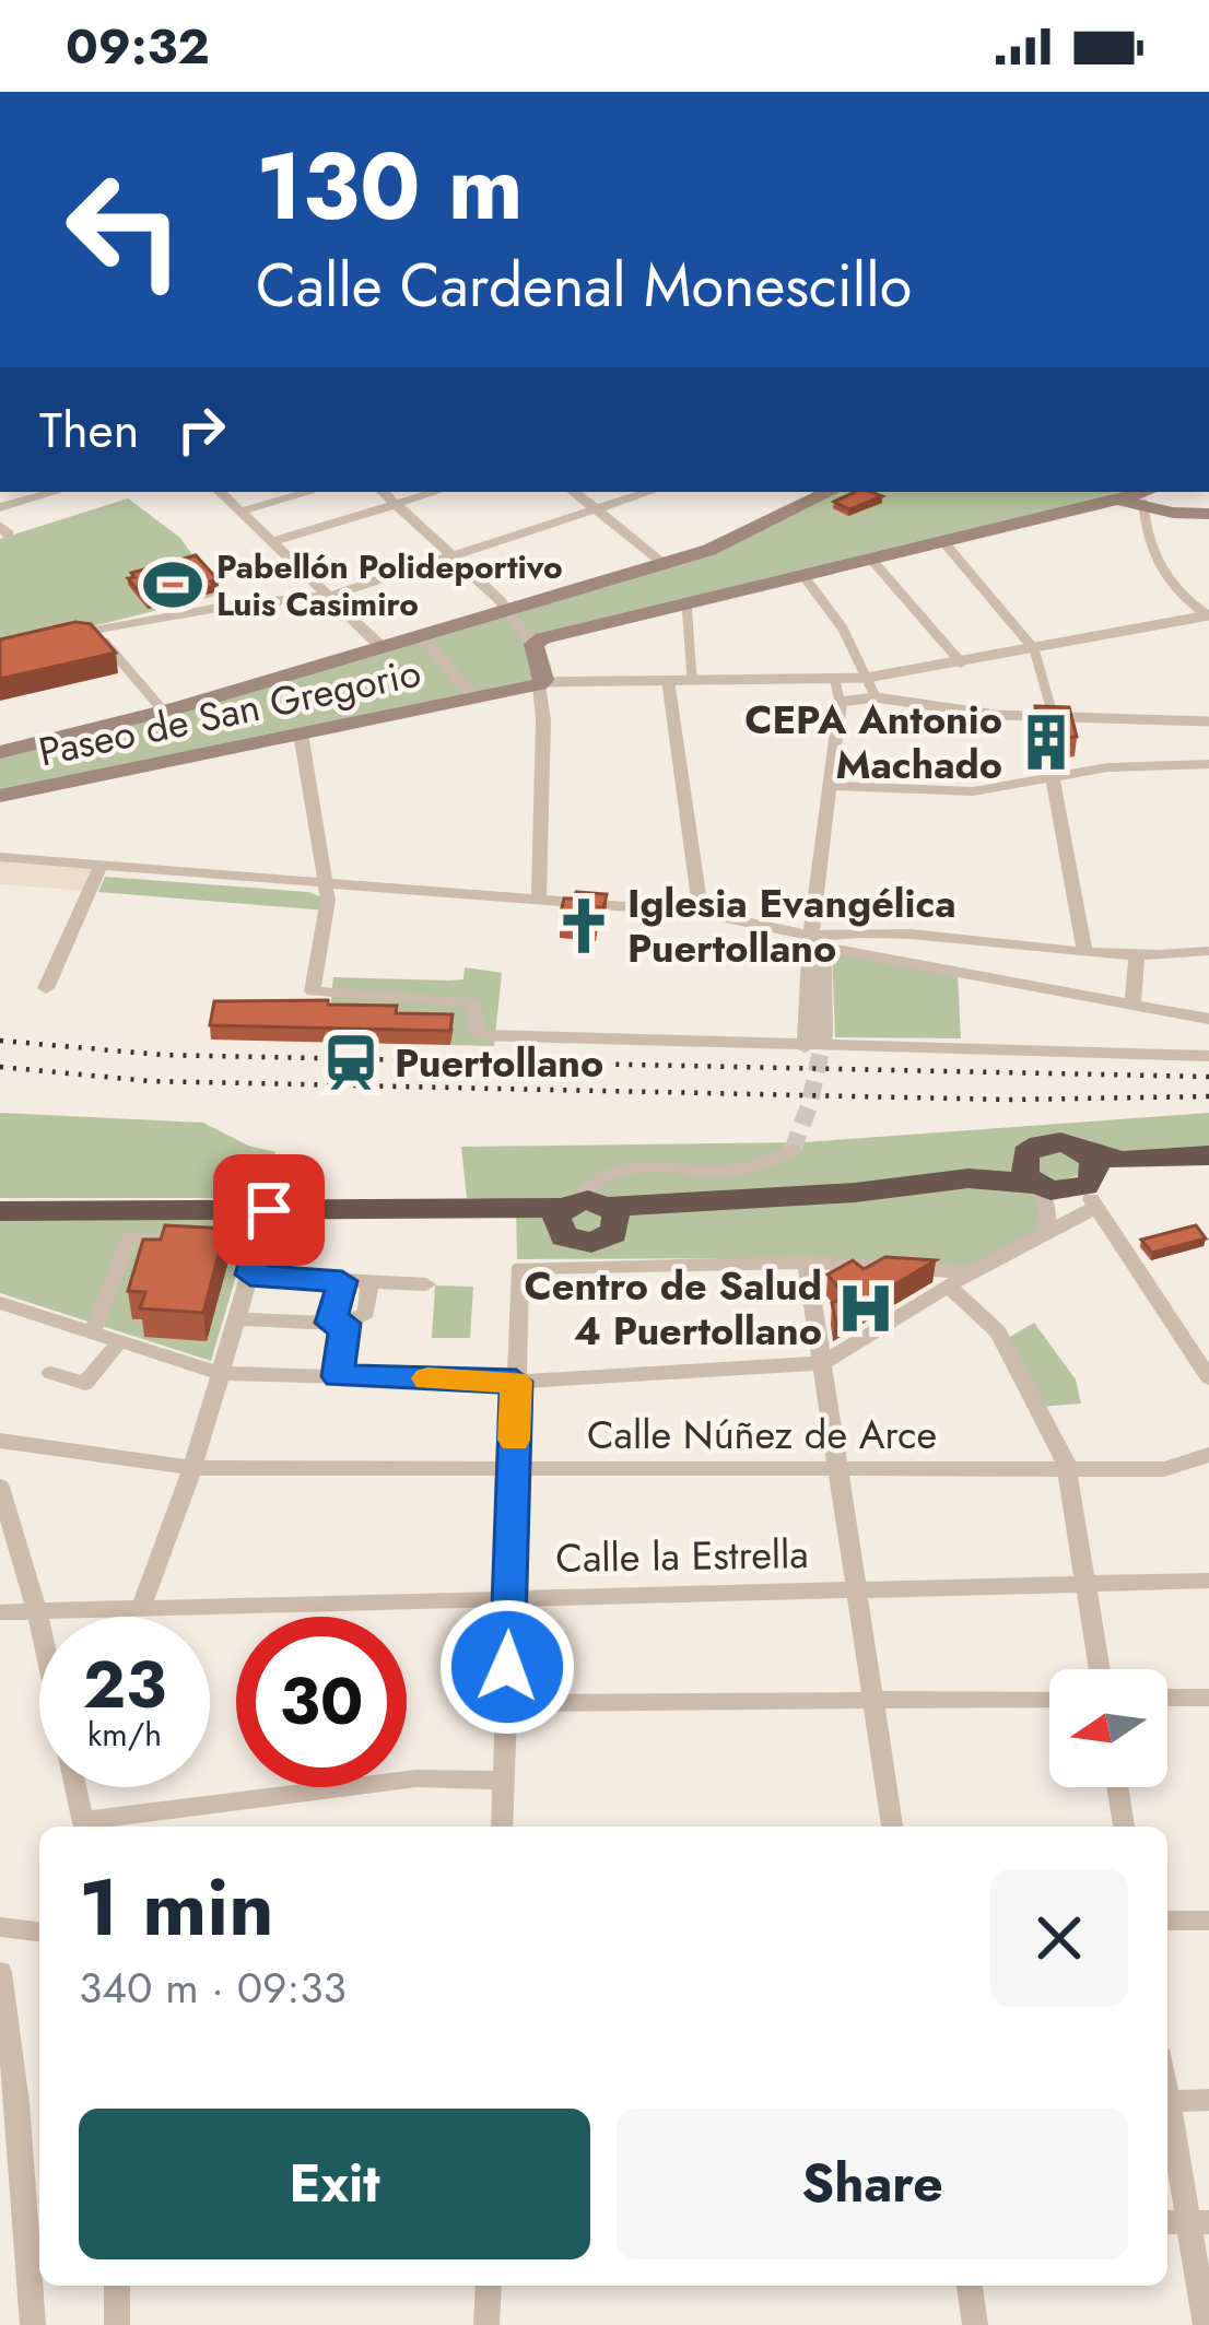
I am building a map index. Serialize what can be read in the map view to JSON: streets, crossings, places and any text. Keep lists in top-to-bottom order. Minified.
{"streets":{"main road":["Paseo de San Gregorio"],"street":["Calle Núñez de Arce","Calle la Estrella"]},"places":{"sports":["Pabellón Polideportivo Luis Casimiro"],"building":["CEPA Antonio Machado"],"church":["Iglesia Evangélica Puertollano"],"station":["Puertollano"],"hospital":["Centro de Salud 4 Puertollano"]},"north":"left","page":{"status":"09:32","turn":["130 m","Calle Cardenal Monescillo"],"then":"Then","speed":"23 km/h","limit":"30","heading":["1 min","340 m · 09:33"],"buttons":["Exit","Share"]}}
